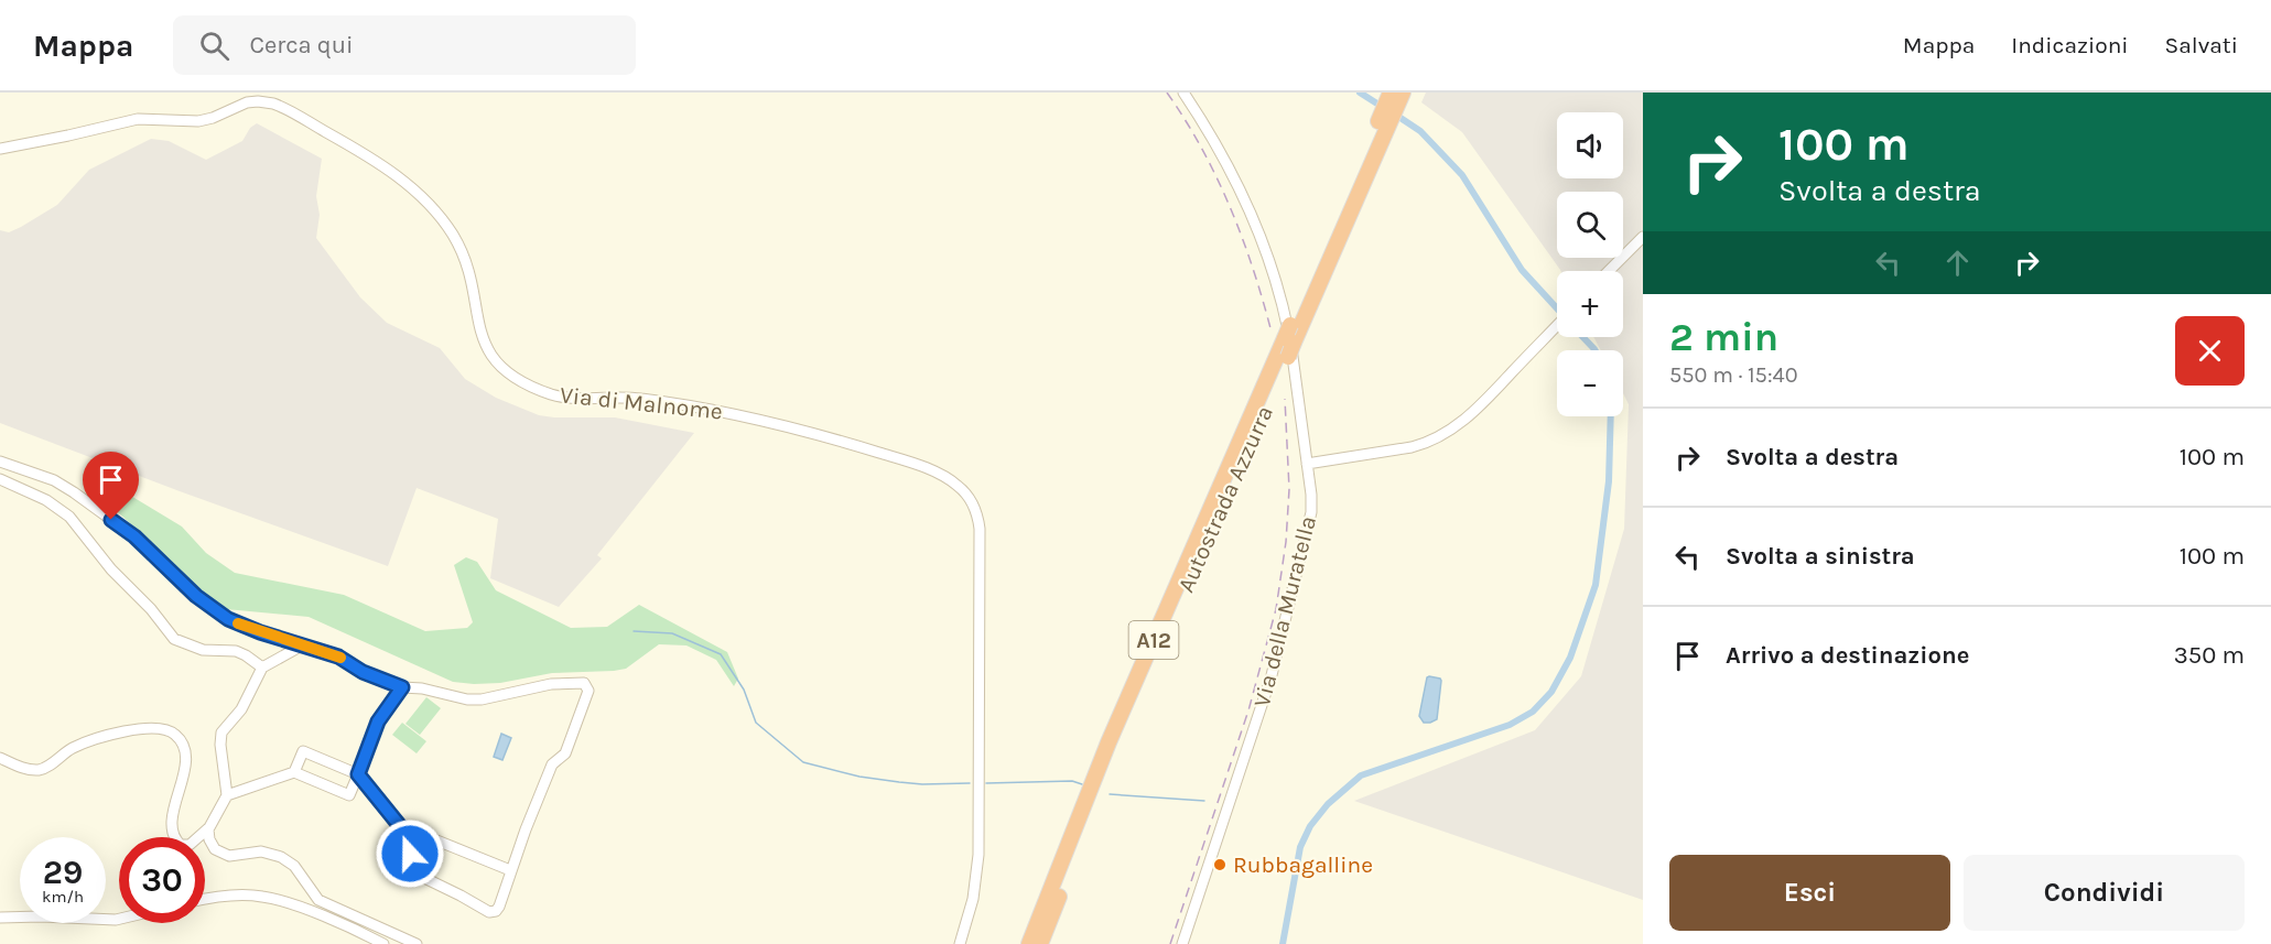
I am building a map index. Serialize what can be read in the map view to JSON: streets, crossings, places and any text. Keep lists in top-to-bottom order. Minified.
{"streets":{"highway":["Autostrada Azzurra","A12"],"street":["Via di Malnome","Via della Muratella"]},"places":["Rubbagalline"],"page":{"header":"Mappa","search":"Cerca qui","nav":["Mappa","Indicazioni","Salvati"],"turn":["100 m","Svolta a destra"],"map_buttons":["+","−"],"heading":["2 min","550 m · 15:40"],"list":[{"name":"Svolta a destra","value":"100 m"},{"name":"Svolta a sinistra","value":"100 m"},{"name":"Arrivo a destinazione","value":"350 m"}],"speed":"29 km/h","limit":"30","buttons":["Esci","Condividi"]}}
